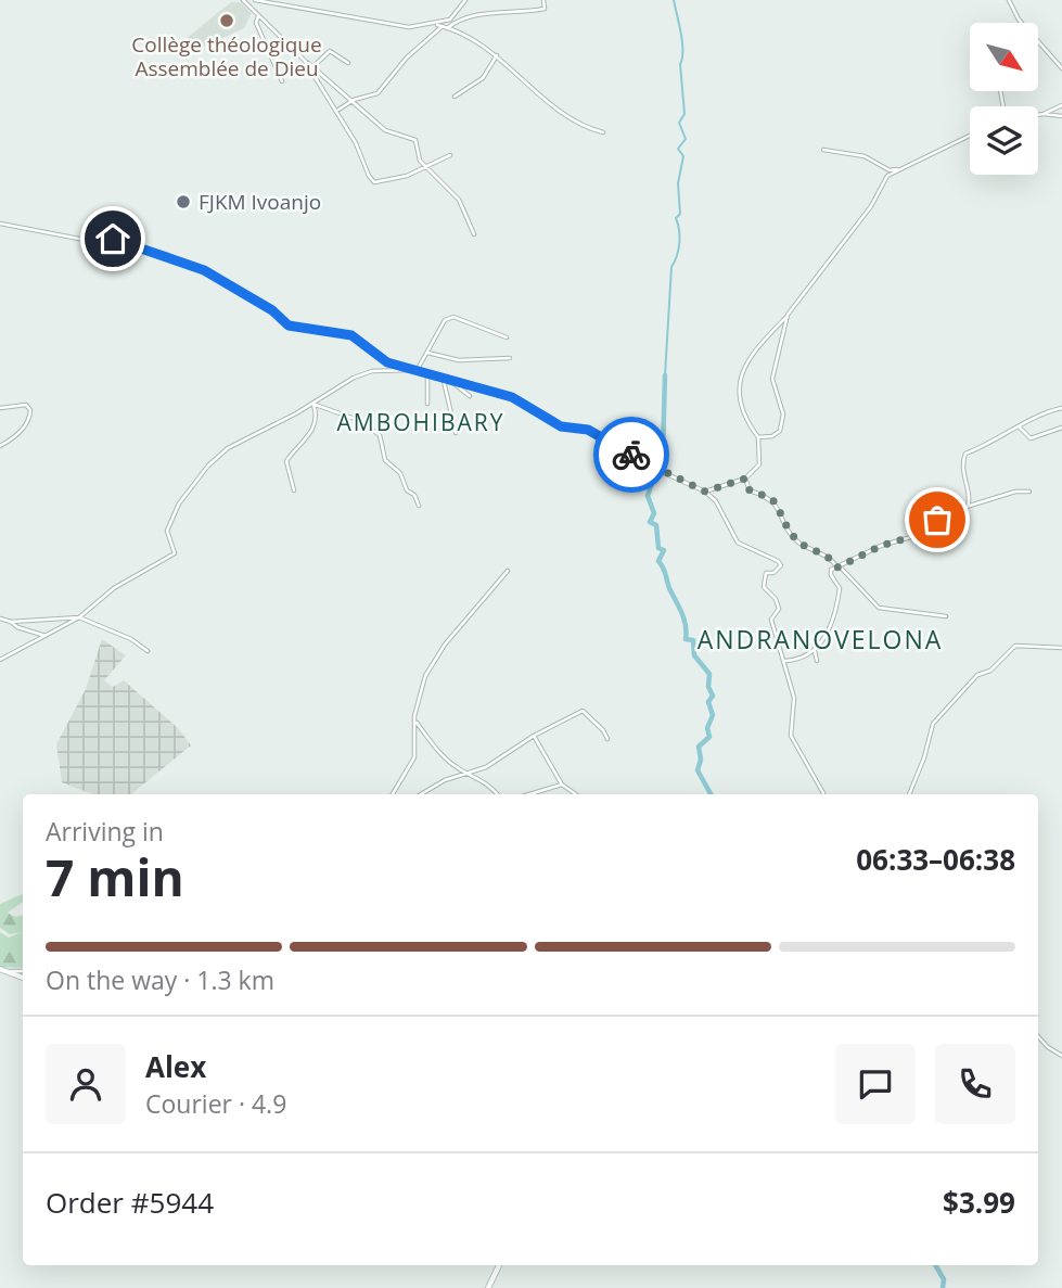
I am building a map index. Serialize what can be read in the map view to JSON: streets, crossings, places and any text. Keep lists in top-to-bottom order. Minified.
{"districts":["AMBOHIBARY","ANDRANOVELONA"],"places":["Collège théologique Assemblée de Dieu","FJKM Ivoanjo"],"north":"bottom right","page":{"heading":["7 min","Arriving in","06:33–06:38"],"panel":["Alex","Courier · 4.9","Order #5944","$3.99"],"bar":"On the way · 1.3 km"}}
